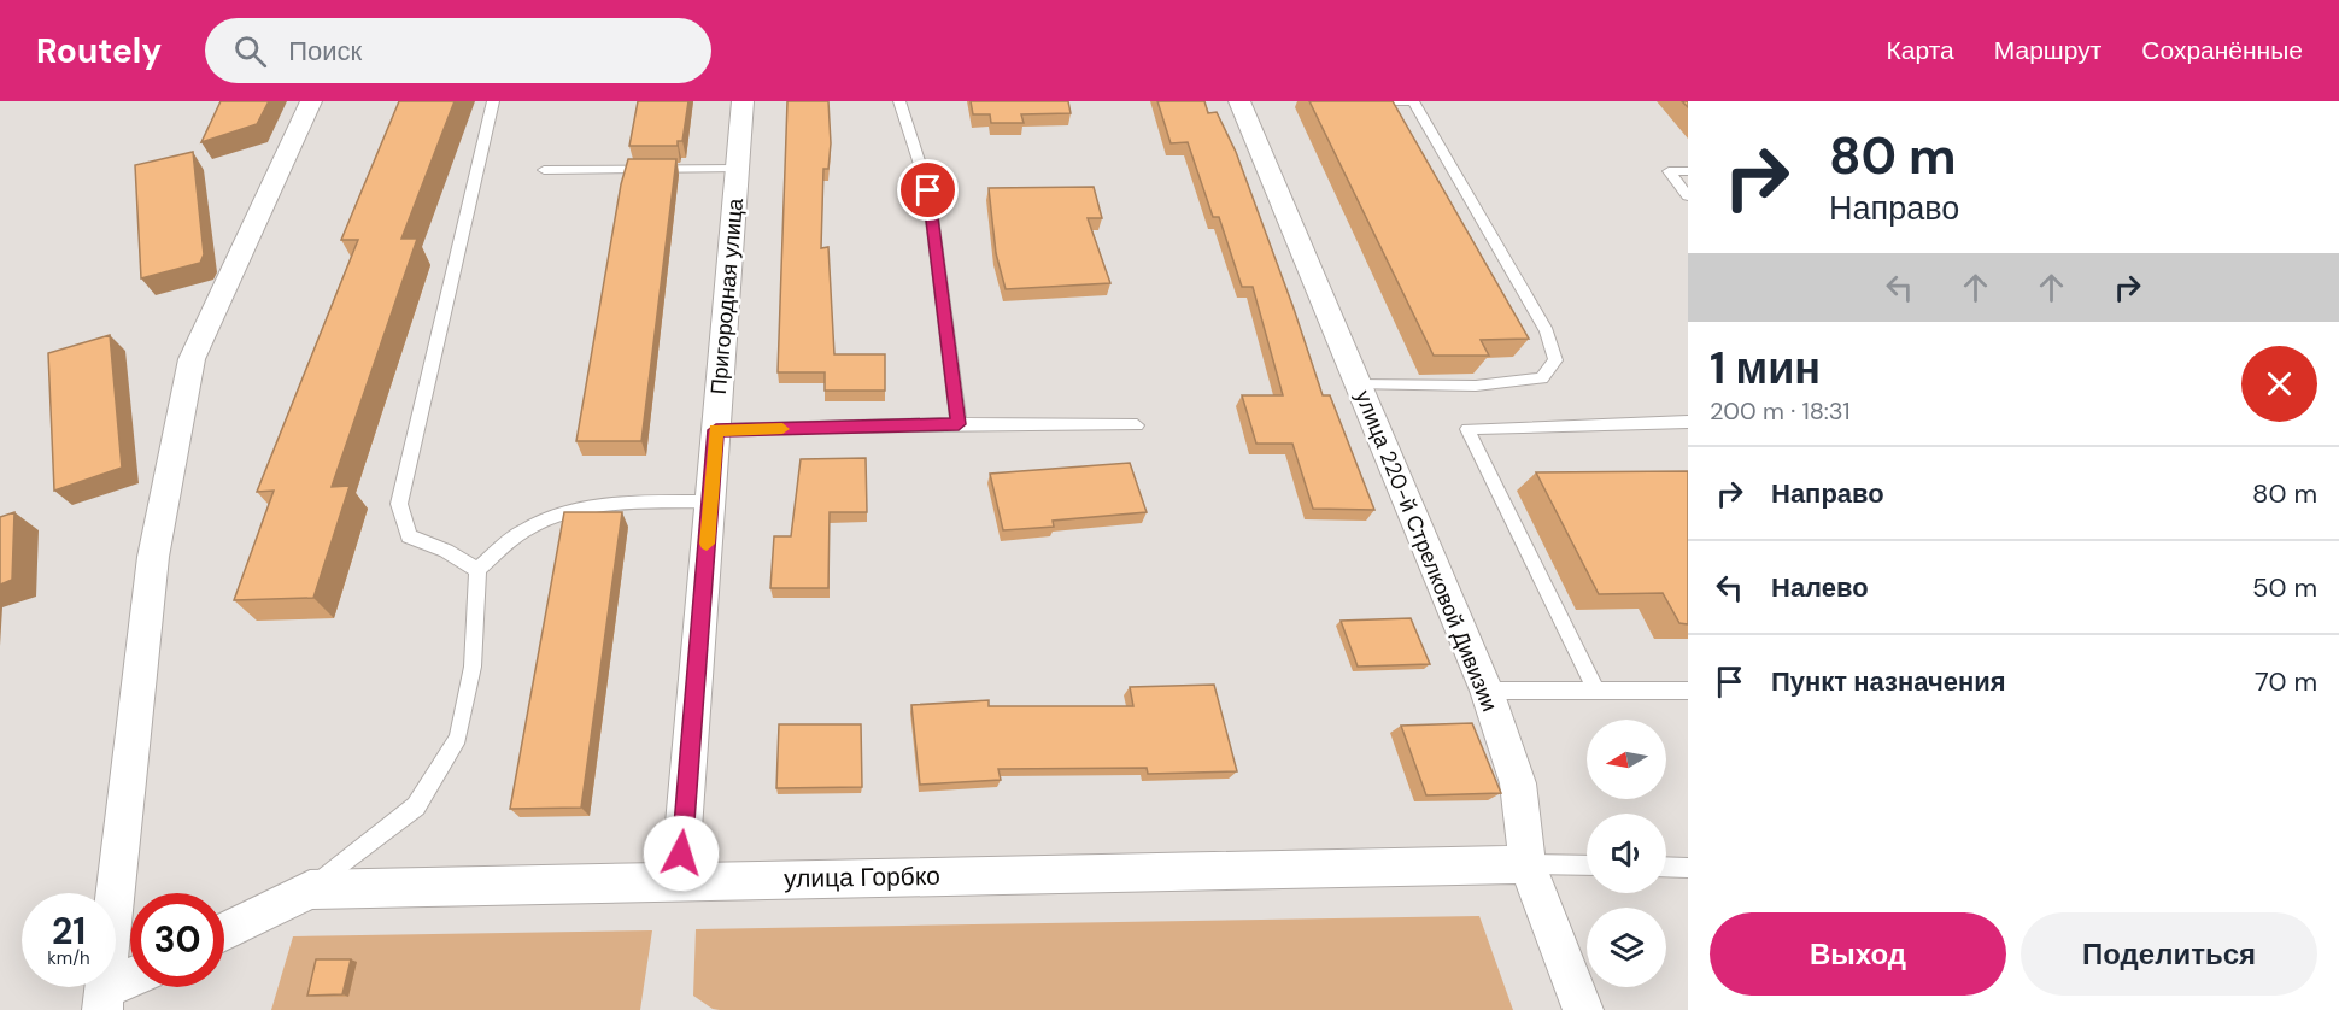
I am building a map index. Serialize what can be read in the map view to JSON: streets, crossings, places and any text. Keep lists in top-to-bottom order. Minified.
{"streets":{"street":["Пригородная улица","улица 220-й Стрелковой Дивизии","улица Горбко"]},"crossings":[["Пригородная улица","улица Горбко"],["улица 220-й Стрелковой Дивизии","улица Горбко"]],"north":"left","page":{"header":"Routely","search":"Поиск","nav":["Карта","Маршрут","Сохранённые"],"turn":["80 m","Направо"],"heading":["1 мин","200 m · 18:31"],"list":[{"name":"Направо","value":"80 m"},{"name":"Налево","value":"50 m"},{"name":"Пункт назначения","value":"70 m"}],"speed":"21 km/h","limit":"30","buttons":["Выход","Поделиться"]}}
